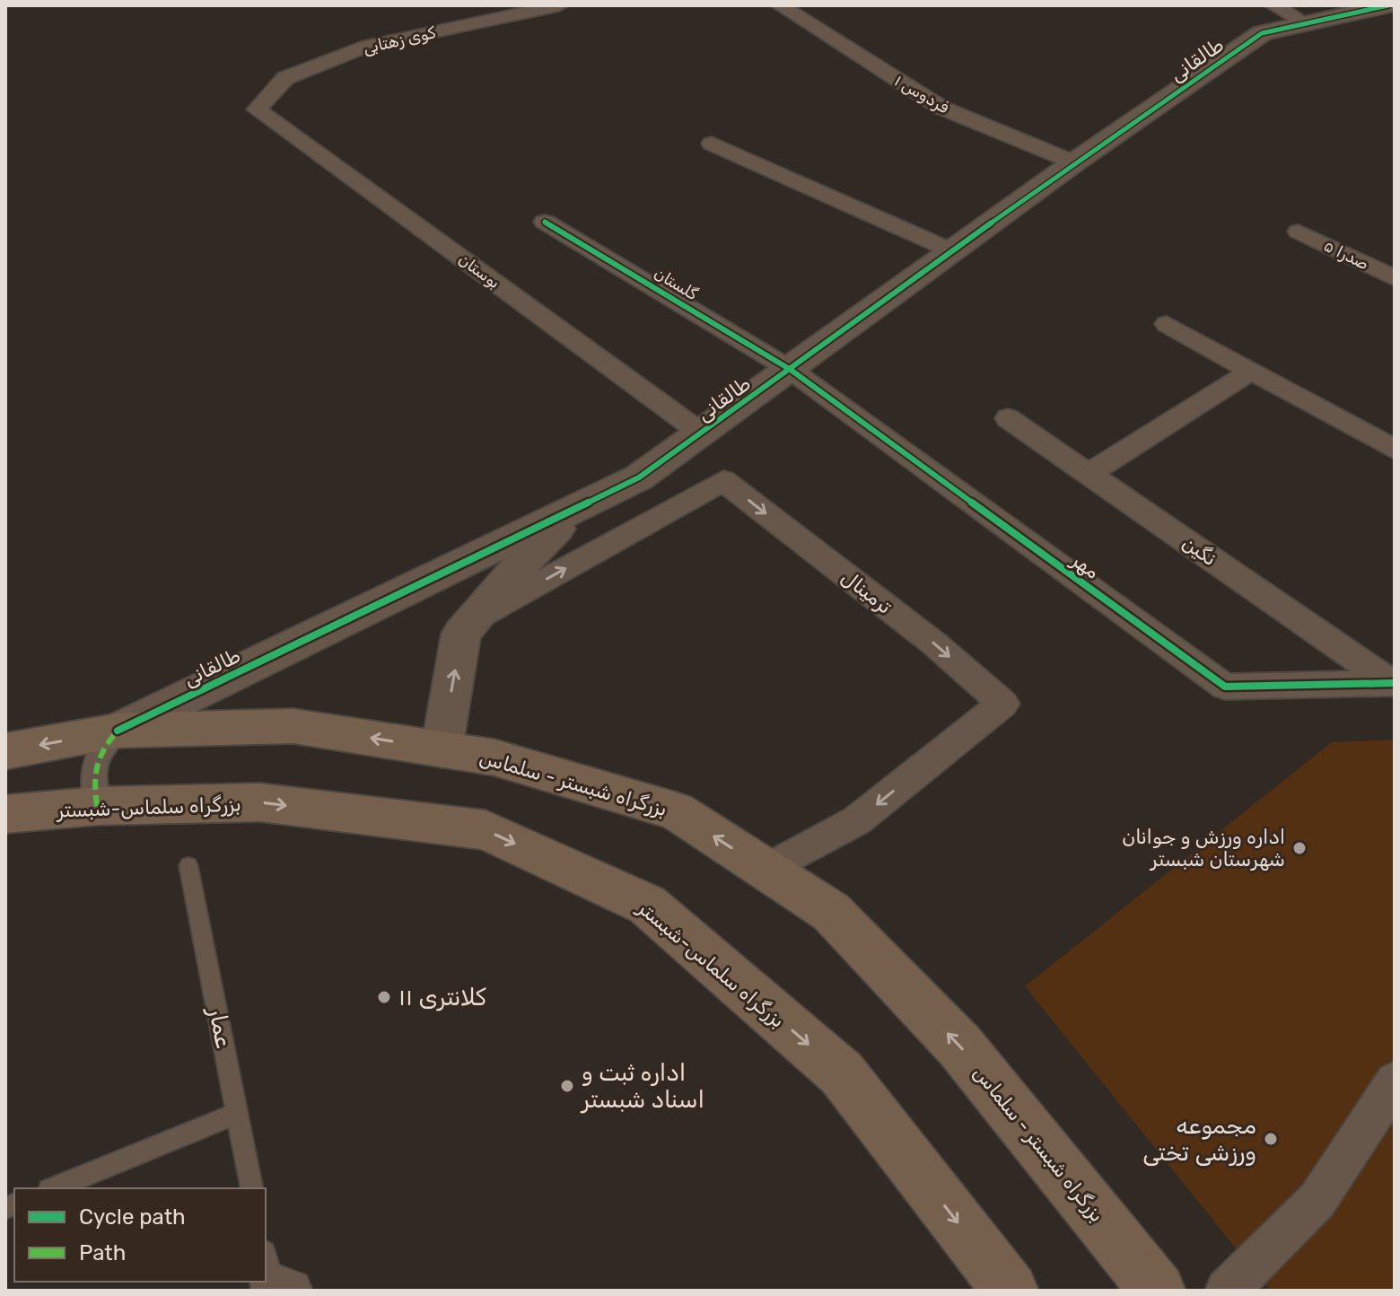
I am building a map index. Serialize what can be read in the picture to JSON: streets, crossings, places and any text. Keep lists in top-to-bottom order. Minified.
{"streets":{"highway":["بزرگراه شبستر - سلماس","بزرگراه سلماس-شبستر"],"street":["کوی زهتابی","طالقانی","فردوس ۱","صدرا ۵","بوستان","گلستان","نگین","مهر","ترمینال"],"lane":["عمار"]},"crossings":[["کوی زهتابی","بوستان"],["طالقانی","فردوس ۱"],["طالقانی","بوستان"],["طالقانی","گلستان"],["طالقانی","مهر"],["طالقانی","بزرگراه شبستر - سلماس"],["گلستان","مهر"],["نگین","مهر"],["ترمینال","بزرگراه شبستر - سلماس"]],"one_way":["بزرگراه شبستر - سلماس","بزرگراه سلماس-شبستر"],"places":["اداره ورزش و جوانان شهرستان شبستر","کلانتری ۱۱","اداره ثبت و اسناد شبستر","مجموعه ورزشی تختی"],"legend":["Cycle path","Path"]}
